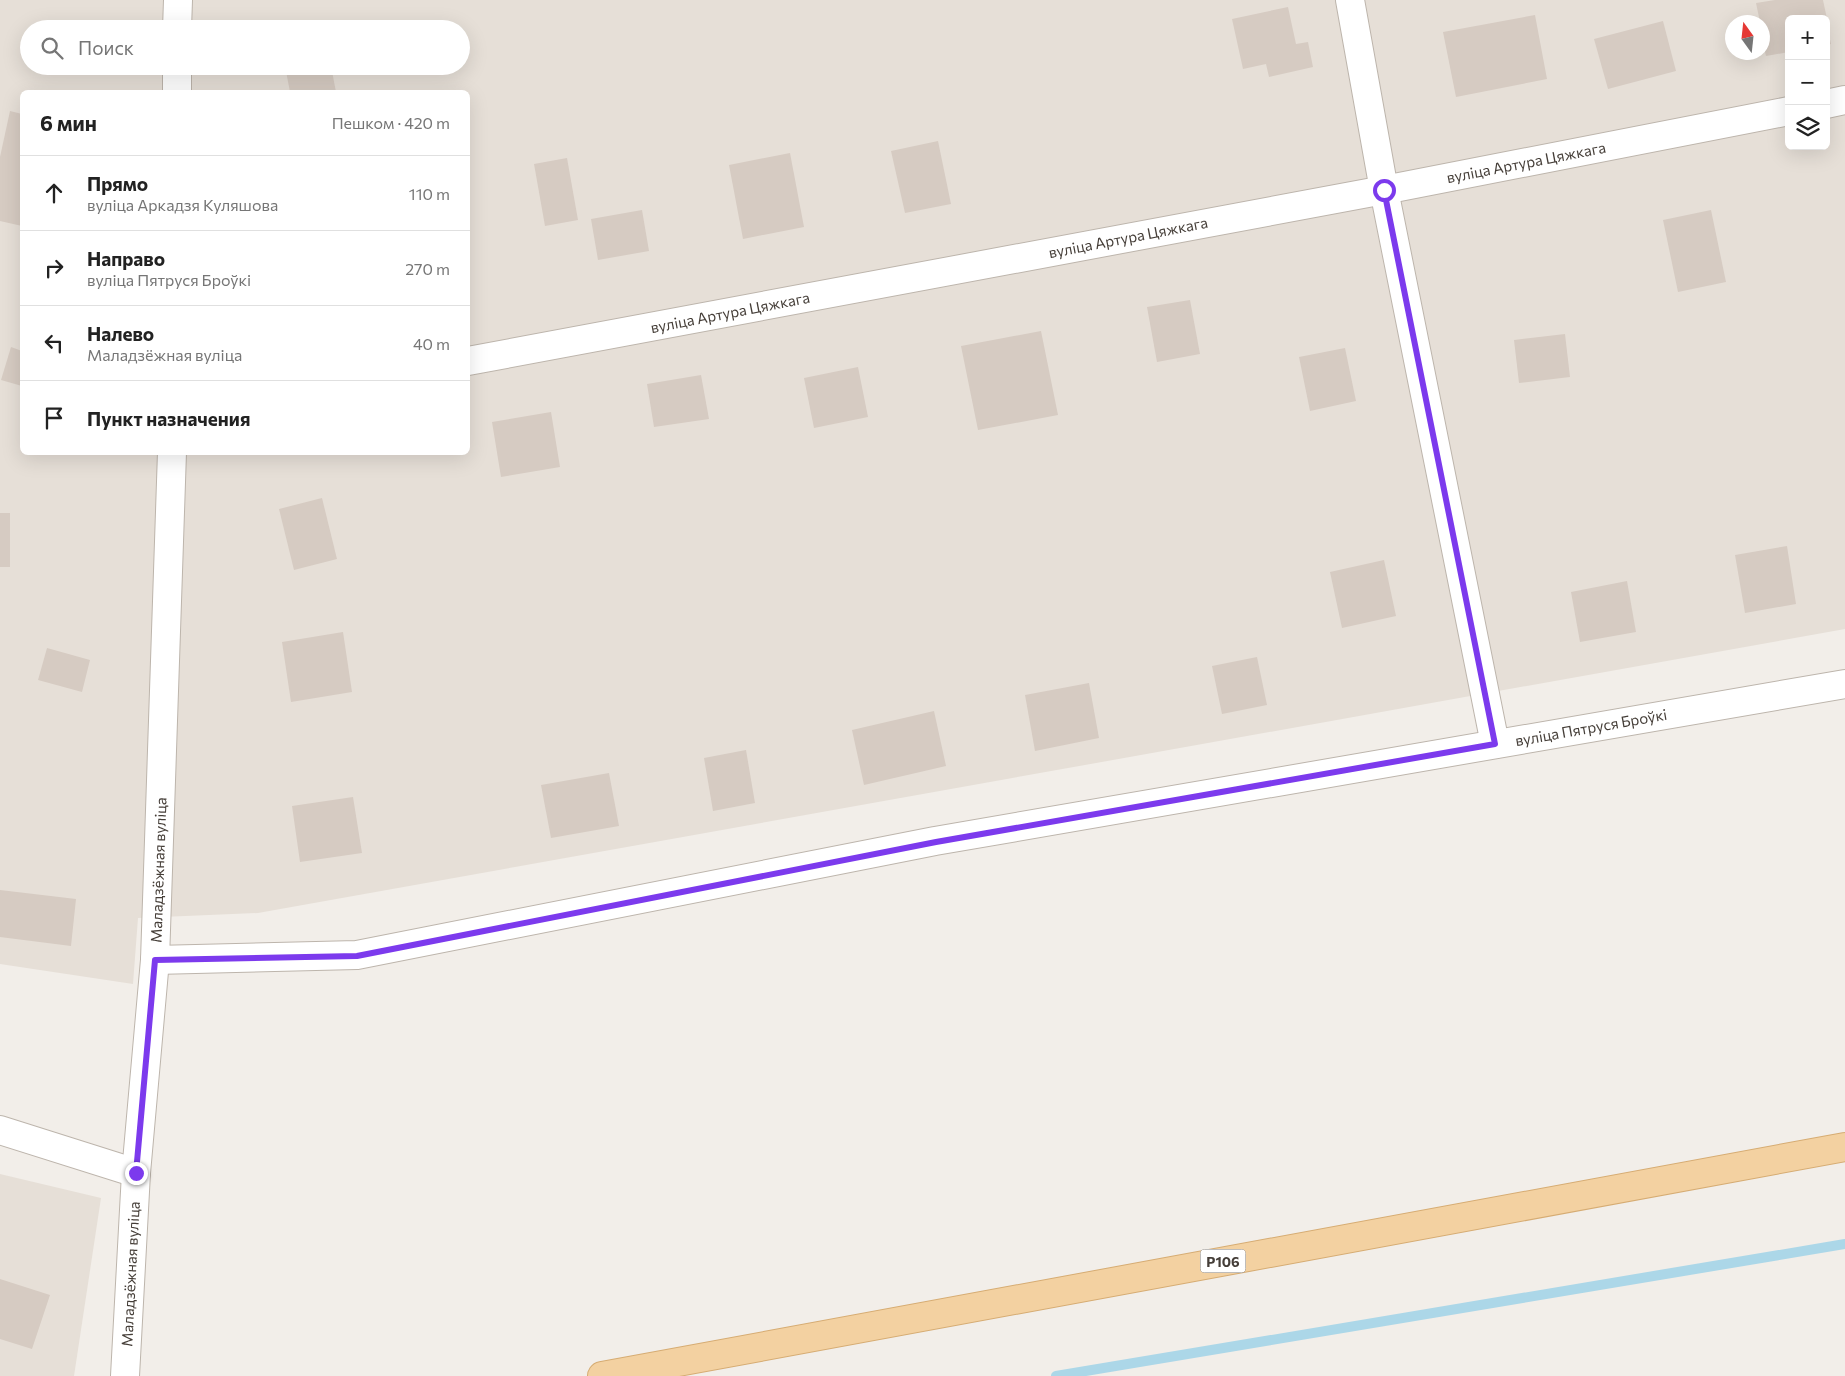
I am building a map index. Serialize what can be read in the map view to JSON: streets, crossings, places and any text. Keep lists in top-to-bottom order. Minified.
{"streets":{"main road":["Р106"],"street":["вуліца Артура Цяжкага","вуліца Пятруся Броўкі","Маладзёжная вуліца"]},"crossings":[["вуліца Пятруся Броўкі","Маладзёжная вуліца"]],"north":"top","page":{"map_buttons":["+","−"],"search":"Поиск","heading":["6 мин","Пешком · 420 m"],"list":[["Прямо","вуліца Аркадзя Куляшова","110 m"],["Направо","вуліца Пятруся Броўкі","270 m"],["Налево","Маладзёжная вуліца","40 m"],"Пункт назначения"]}}
